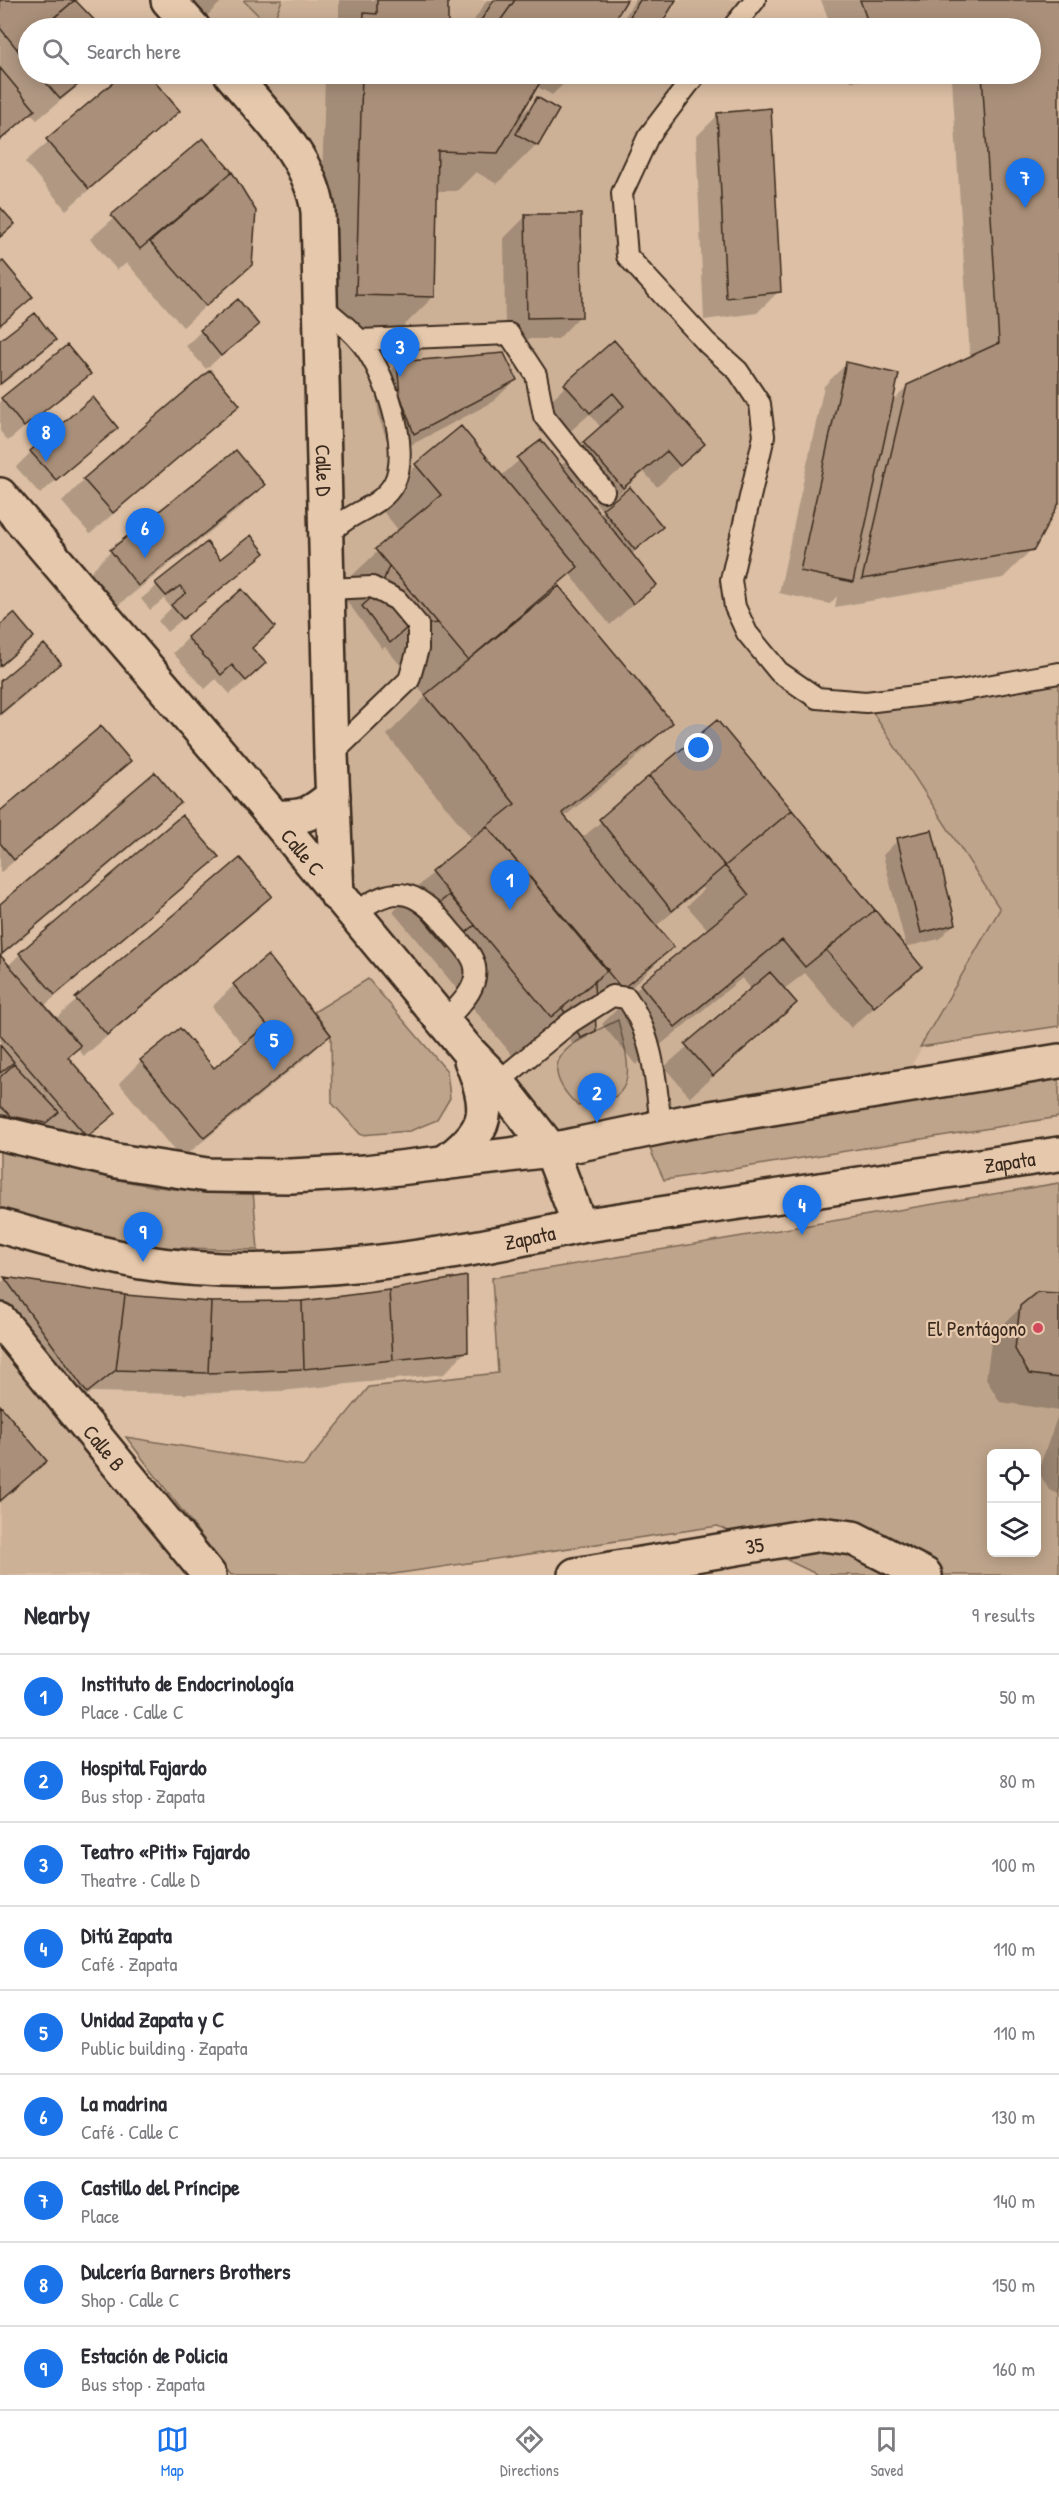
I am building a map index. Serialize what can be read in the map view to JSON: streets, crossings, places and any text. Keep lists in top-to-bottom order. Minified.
{"streets":{"street":["Calle D","Calle C","Zapata","Calle B","35"]},"crossings":[["Calle D","Calle C"],["Calle C","Zapata"]],"places":["El Pentágono"],"page":{"search":"Search here","pins":["7","3","8","6","1","5","2","4","9"],"heading":["Nearby","9 results"],"list":[{"mark":"1","name":"Instituto de Endocrinología","note":"Place · Calle C","value":"50 m"},{"mark":"2","name":"Hospital Fajardo","note":"Bus stop · Zapata","value":"80 m"},{"mark":"3","name":"Teatro «Piti» Fajardo","note":"Theatre · Calle D","value":"100 m"},{"mark":"4","name":"Ditú Zapata","note":"Café · Zapata","value":"110 m"},{"mark":"5","name":"Unidad Zapata y C","note":"Public building · Zapata","value":"110 m"},{"mark":"6","name":"La madrina","note":"Café · Calle C","value":"130 m"},{"mark":"7","name":"Castillo del Príncipe","note":"Place","value":"140 m"},{"mark":"8","name":"Dulcería Barners Brothers","note":"Shop · Calle C","value":"150 m"},{"mark":"9","name":"Estación de Policia","note":"Bus stop · Zapata","value":"160 m"}],"nav":["Map","Directions","Saved"]}}
